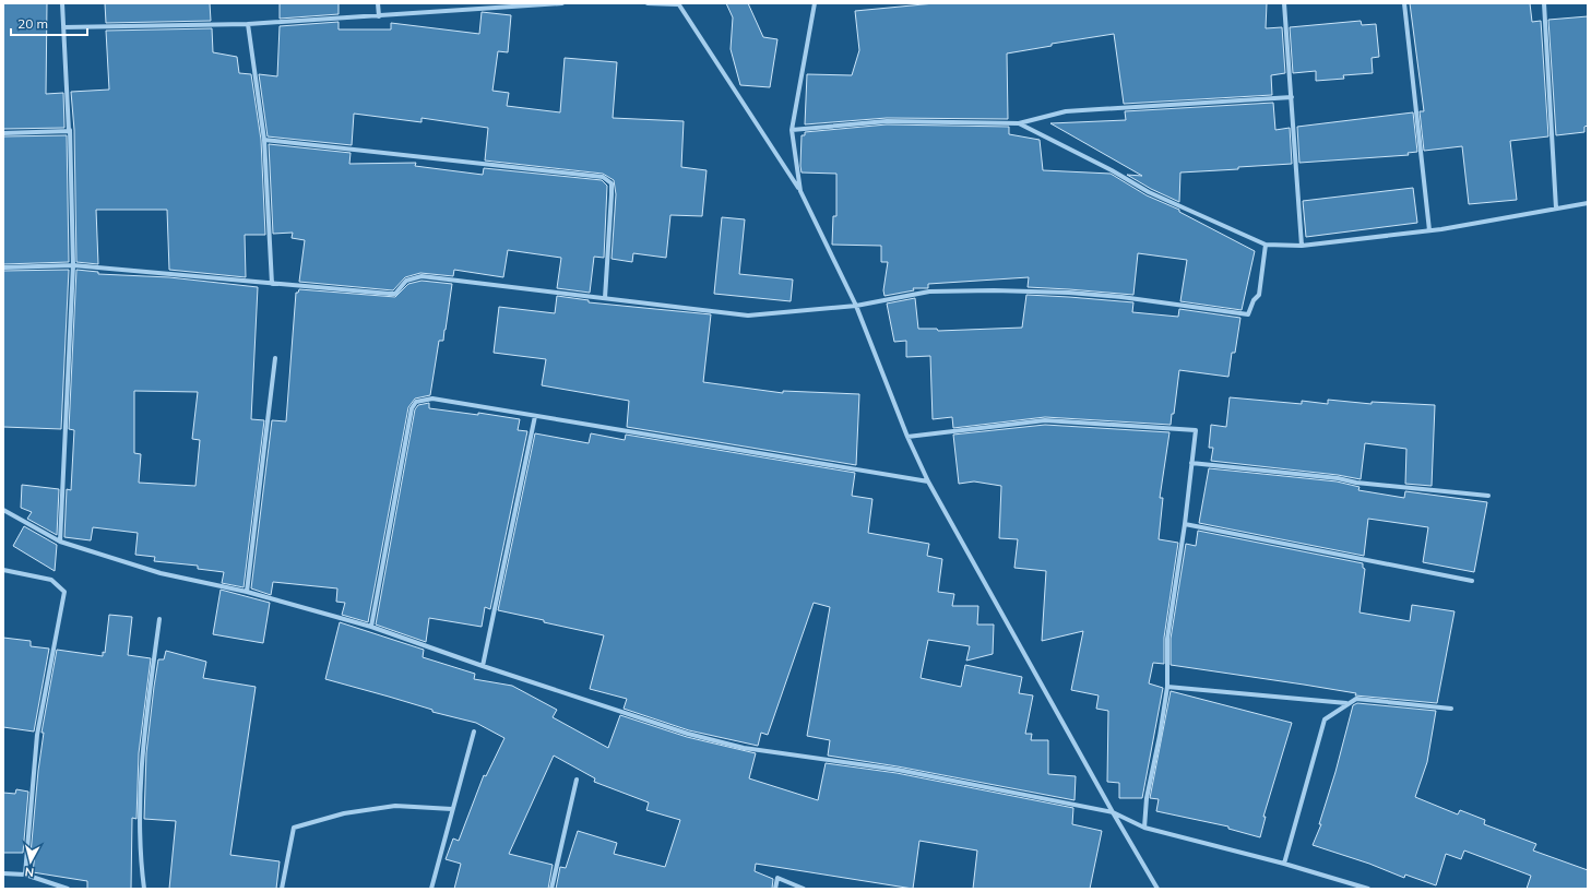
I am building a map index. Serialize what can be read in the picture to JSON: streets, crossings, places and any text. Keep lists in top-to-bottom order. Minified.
{"scale_bar":"20 m","north":"bottom"}
